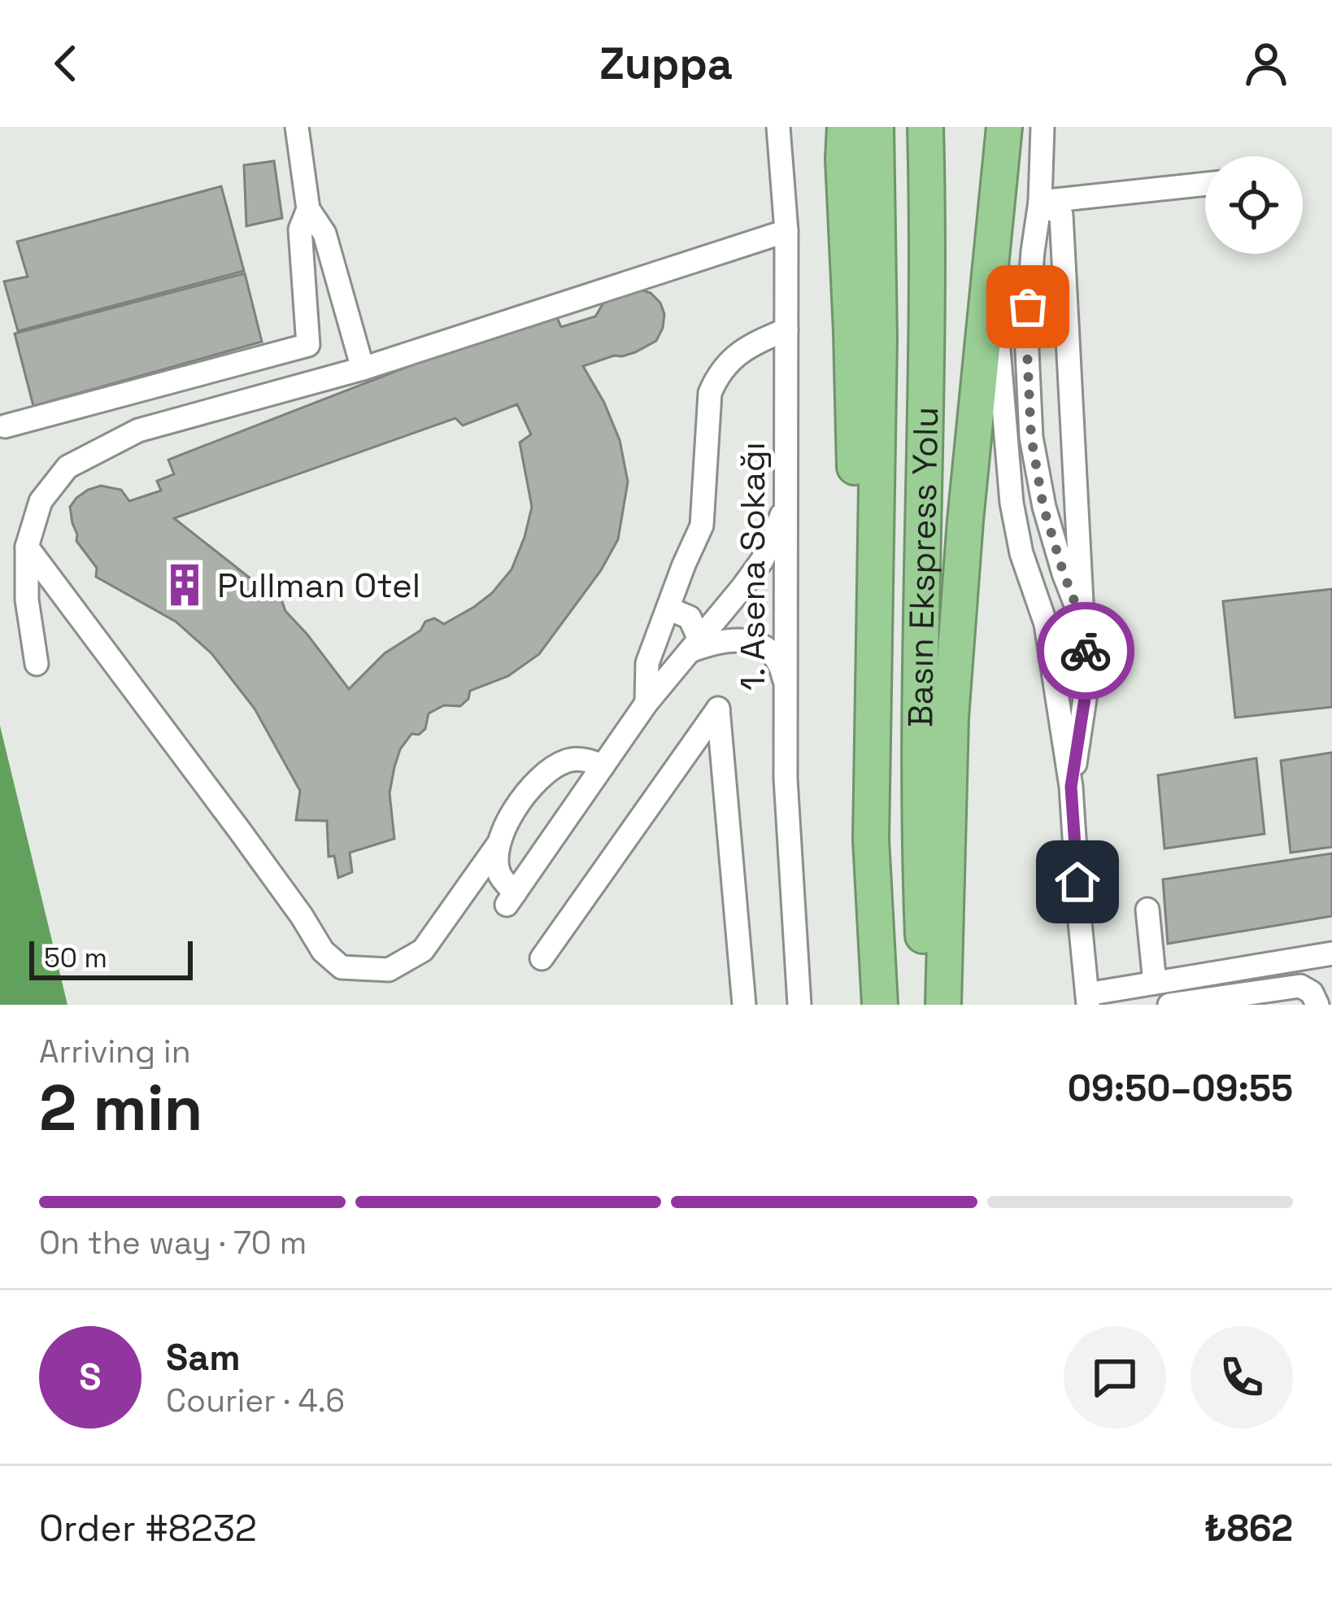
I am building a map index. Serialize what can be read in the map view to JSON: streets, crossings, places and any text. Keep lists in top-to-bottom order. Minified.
{"streets":{"highway":["Basın Ekspress Yolu"],"street":["1. Asena Sokağı"]},"places":{"building":["Pullman Otel"]},"scale_bar":"50 m","page":{"header":"Zuppa","scale":"50 m","heading":["2 min","Arriving in","09:50–09:55"],"panel":["Sam","Courier · 4.6","Order #8232","₺862"],"bar":"On the way · 70 m","round":"S"}}
